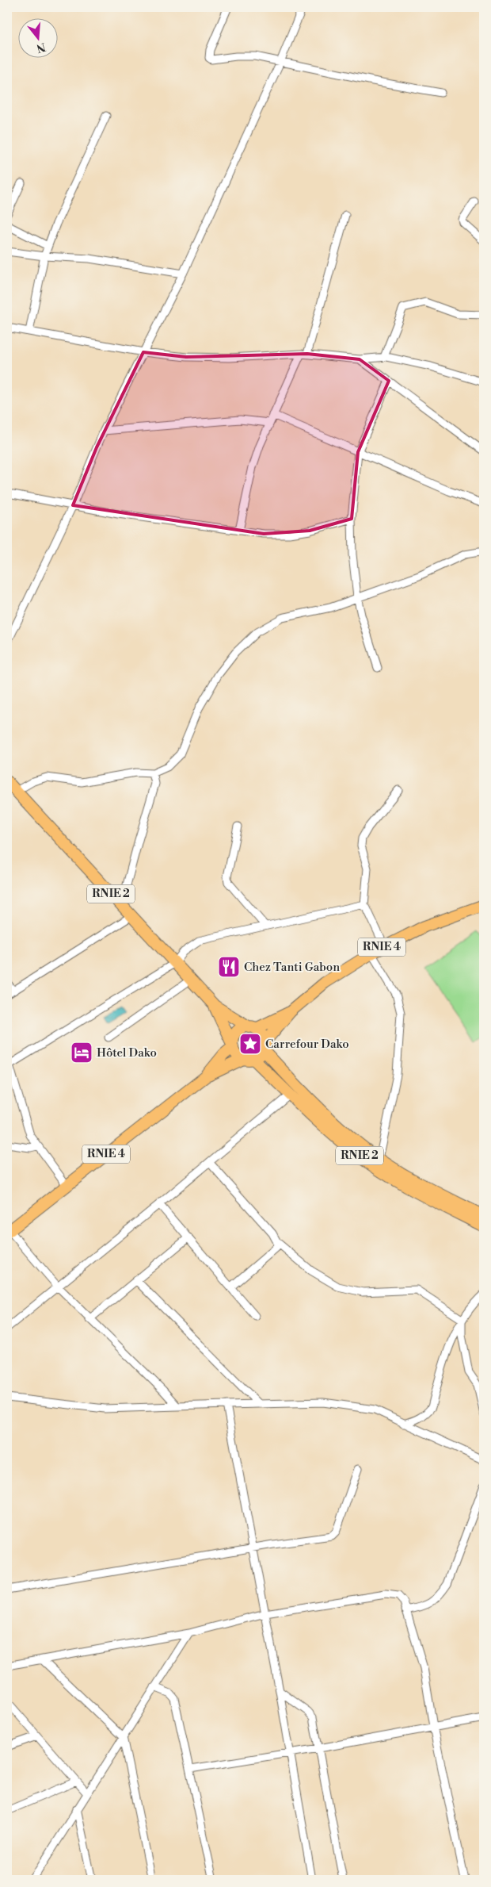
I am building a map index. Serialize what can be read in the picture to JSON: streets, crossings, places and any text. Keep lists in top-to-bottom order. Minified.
{"streets":{"main road":["RNIE 2","RNIE 4"]},"crossings":[["RNIE 2","RNIE 4"]],"places":{"restaurant":["Chez Tanti Gabon"],"place":["Carrefour Dako"],"hotel":["Hôtel Dako"]},"north":"bottom"}
